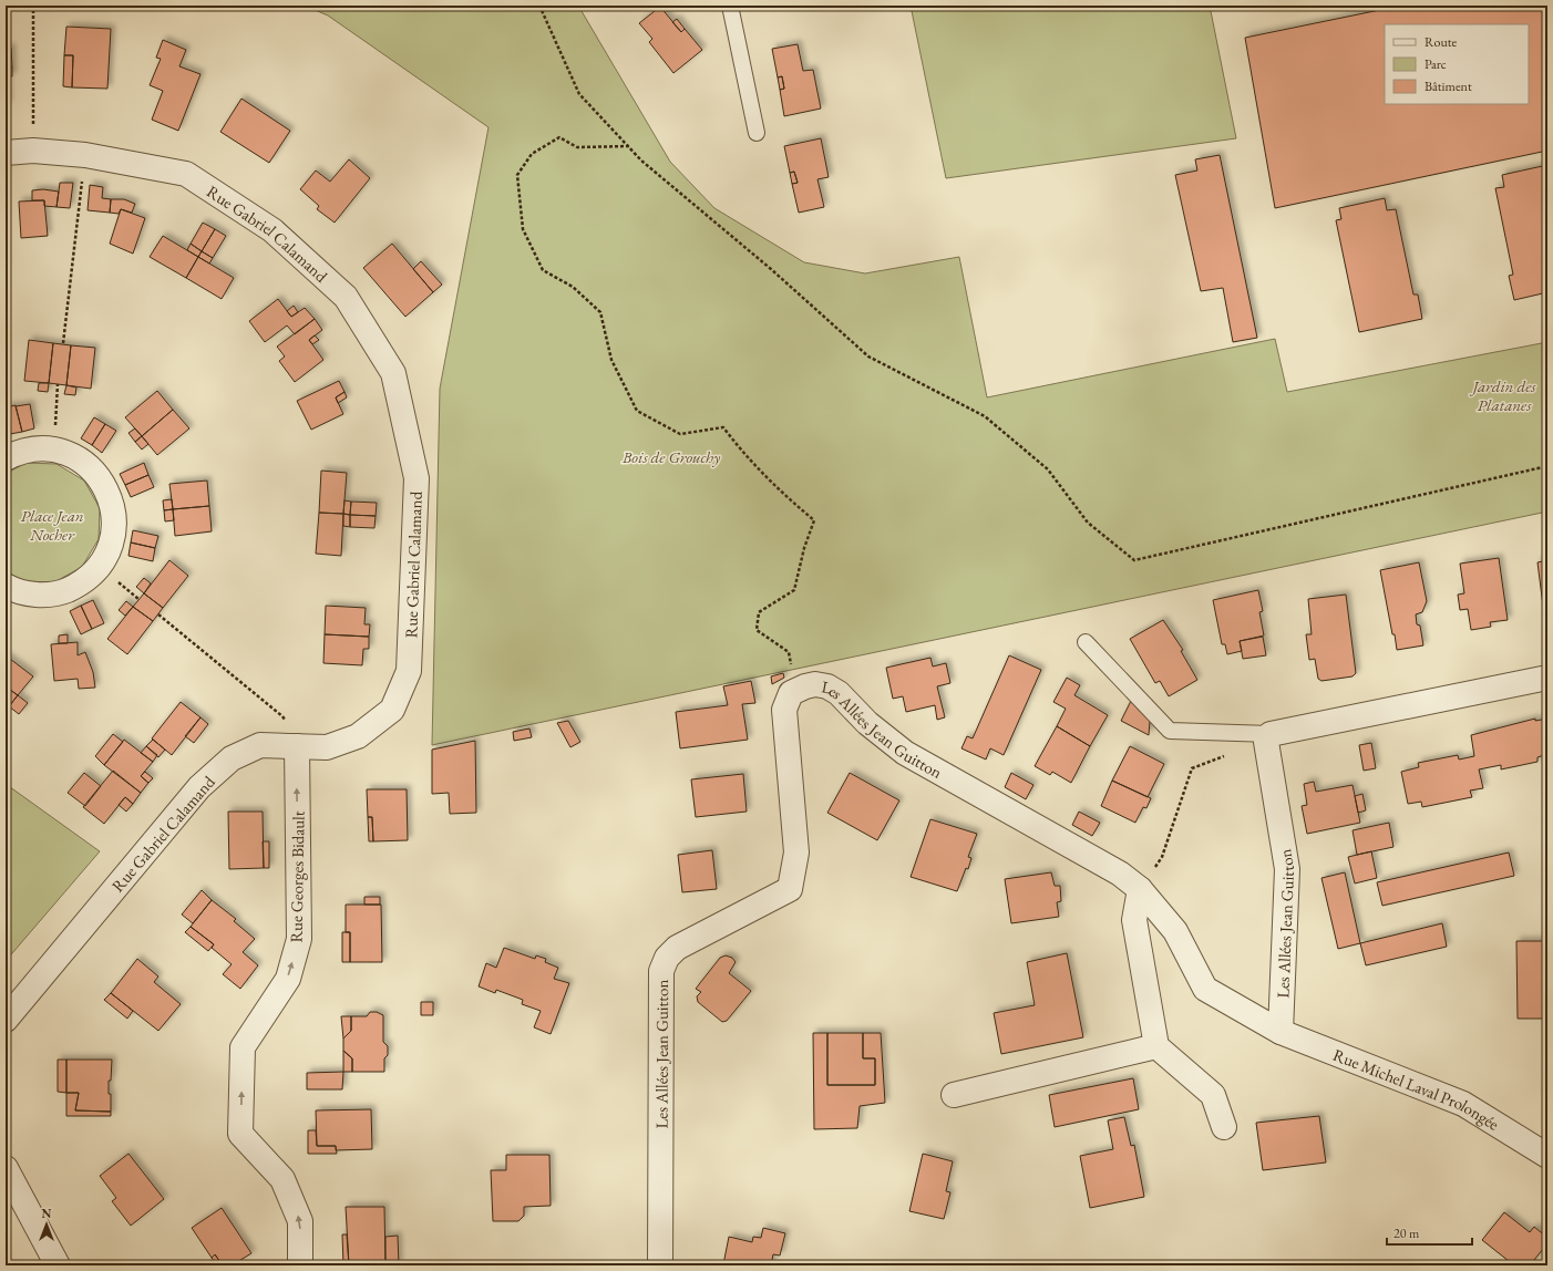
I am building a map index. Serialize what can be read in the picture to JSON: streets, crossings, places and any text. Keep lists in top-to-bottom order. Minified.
{"streets":{"street":["Rue Gabriel Calamand","Les Allées Jean Guitton","Rue Georges Bidault","Rue Michel Laval Prolongée"]},"crossings":[["Rue Gabriel Calamand","Rue Georges Bidault"],["Les Allées Jean Guitton","Rue Michel Laval Prolongée"]],"one_way":["Rue Georges Bidault"],"parks":["Jardin des Platanes","Bois de Grouchy","Place Jean Nocher"],"legend":["Route","Parc","Bâtiment"],"scale_bar":"20 m","north":"top"}
